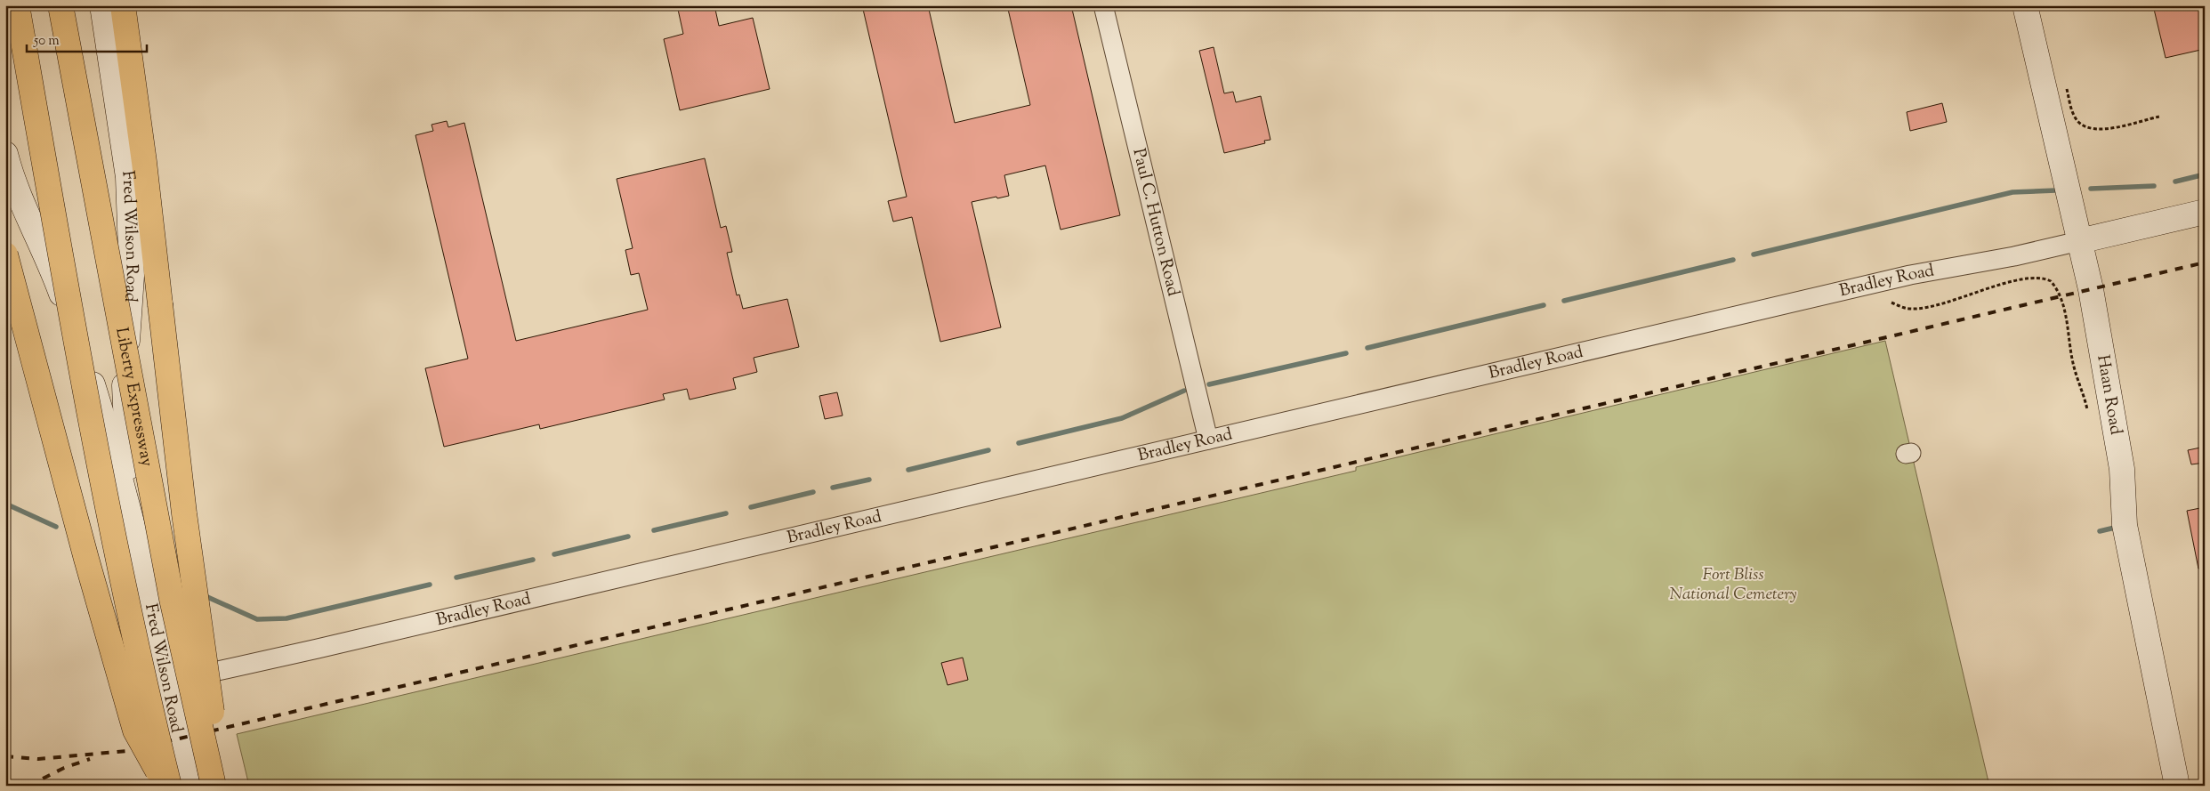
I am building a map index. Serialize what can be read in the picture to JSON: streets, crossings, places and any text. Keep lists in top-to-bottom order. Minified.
{"streets":{"highway":["Liberty Expressway"],"main road":["Fred Wilson Road","Bradley Road","Haan Road"],"street":["Paul C. Hutton Road"]},"crossings":[["Paul C. Hutton Road","Bradley Road"],["Fred Wilson Road","Bradley Road"],["Bradley Road","Haan Road"]],"parks":["Fort Bliss National Cemetery"],"scale_bar":"50 m"}
